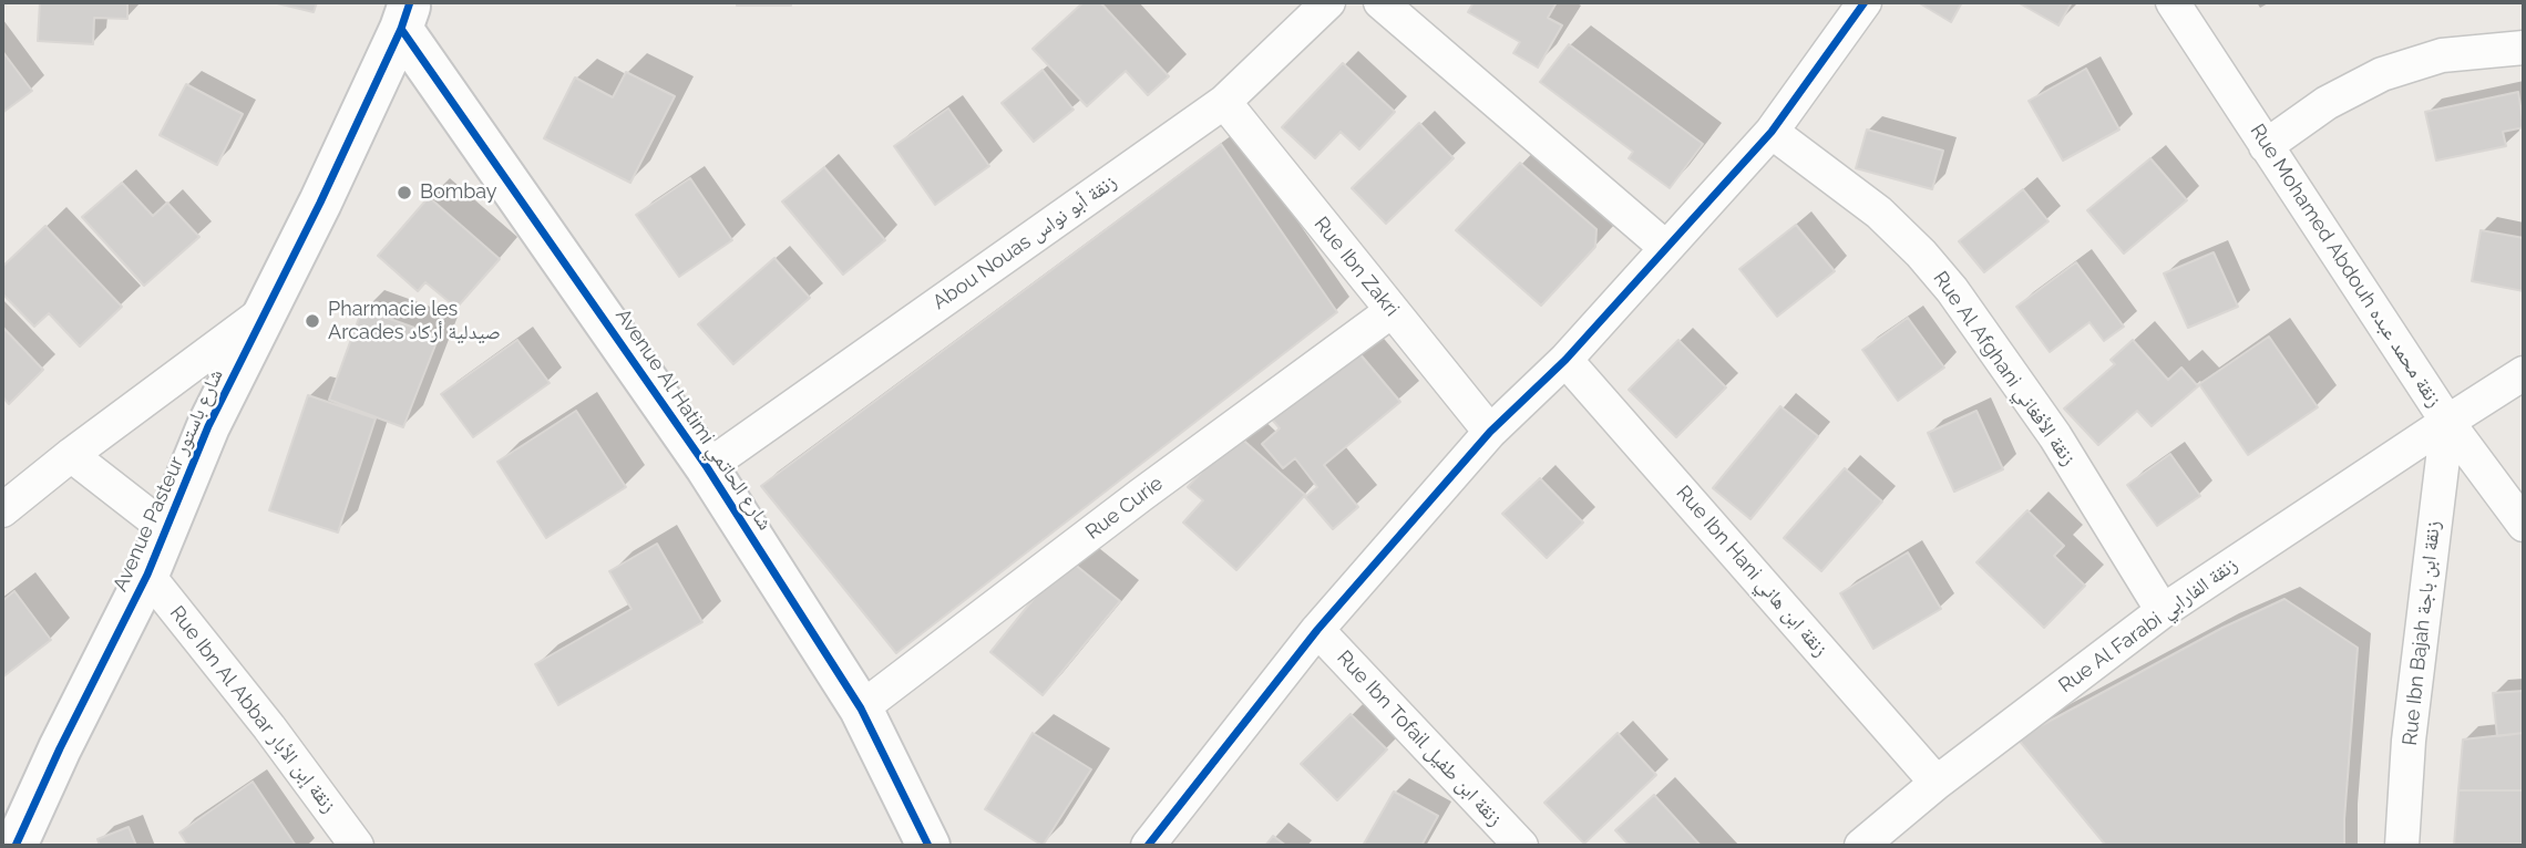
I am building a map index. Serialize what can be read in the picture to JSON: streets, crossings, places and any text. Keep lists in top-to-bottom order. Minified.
{"streets":{"street":["Abou Nouas زنقة أبو نواس","Rue Mohamed Abdouh زنقة محمد عبده","Rue Ibn Zakri","Rue Al Afghani زنقة الأفغاني","Avenue Al Hatimi شارع الحاتمي","Avenue Pasteur شارع باستور","Rue Curie","Rue Ibn Hani زنقة ابن هاني","Rue Al Farabi زنقة الفارابي","Rue Ibn Bajah زنقة ابن باجة","Rue Ibn Al Abbar زنقة إبن الأبار","Rue Ibn Tofail زنقة ابن طفيل"]},"crossings":[["Abou Nouas زنقة أبو نواس","Rue Ibn Zakri"],["Abou Nouas زنقة أبو نواس","Avenue Al Hatimi شارع الحاتمي"],["Rue Mohamed Abdouh زنقة محمد عبده","Rue Al Farabi زنقة الفارابي"],["Rue Mohamed Abdouh زنقة محمد عبده","Rue Ibn Bajah زنقة ابن باجة"],["Rue Ibn Zakri","Rue Curie"],["Rue Al Afghani زنقة الأفغاني","Rue Al Farabi زنقة الفارابي"],["Avenue Al Hatimi شارع الحاتمي","Avenue Pasteur شارع باستور"],["Avenue Al Hatimi شارع الحاتمي","Rue Curie"],["Avenue Pasteur شارع باستور","Rue Ibn Al Abbar زنقة إبن الأبار"],["Rue Ibn Hani زنقة ابن هاني","Rue Al Farabi زنقة الفارابي"],["Rue Al Farabi زنقة الفارابي","Rue Ibn Bajah زنقة ابن باجة"]],"places":["Bombay","Pharmacie les Arcades صيدلية أركاد"]}
